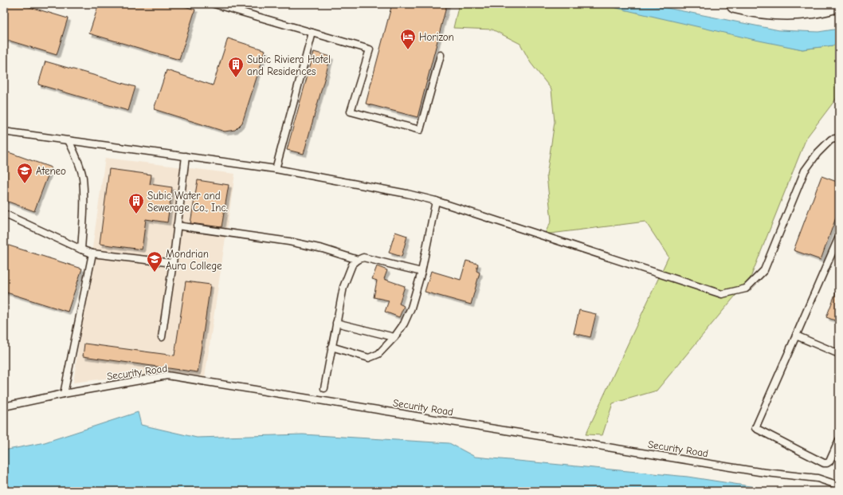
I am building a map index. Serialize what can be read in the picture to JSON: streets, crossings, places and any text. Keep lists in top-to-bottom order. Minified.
{"streets":{"lane":["Security Road"]},"places":{"hotel":["Horizon"],"building":["Subic Riviera Hotel and Residences","Subic Water and Sewerage Co., Inc."],"school or university":["Ateneo","Mondrian Aura College"]}}
